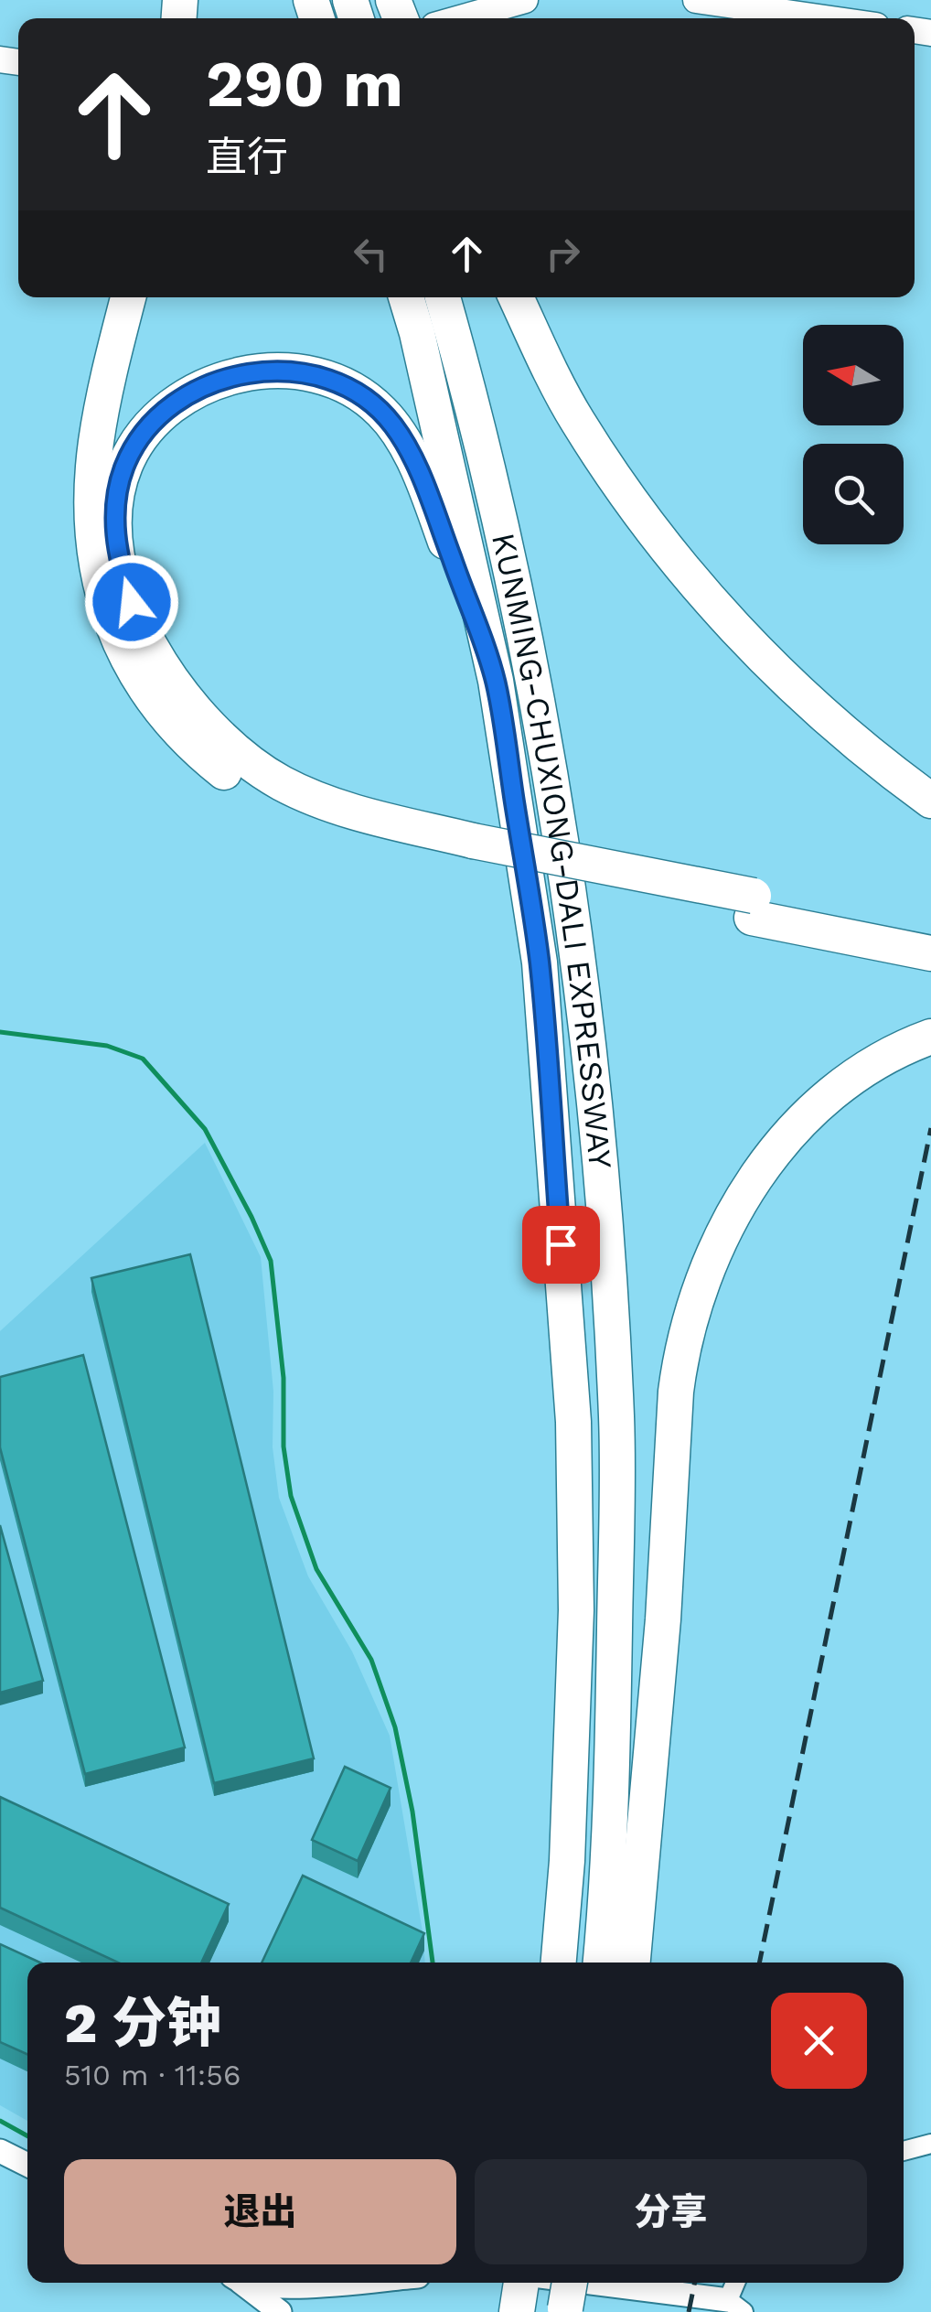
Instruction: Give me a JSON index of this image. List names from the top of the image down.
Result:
{
  "streets": {
    "highway": ["KUNMING-CHUXIONG-DALI EXPRESSWAY"]
  },
  "north": "left",
  "page": {
    "turn": ["290 m", "直行"],
    "heading": ["2 分钟", "510 m · 11:56"],
    "buttons": ["退出", "分享"]
  }
}
